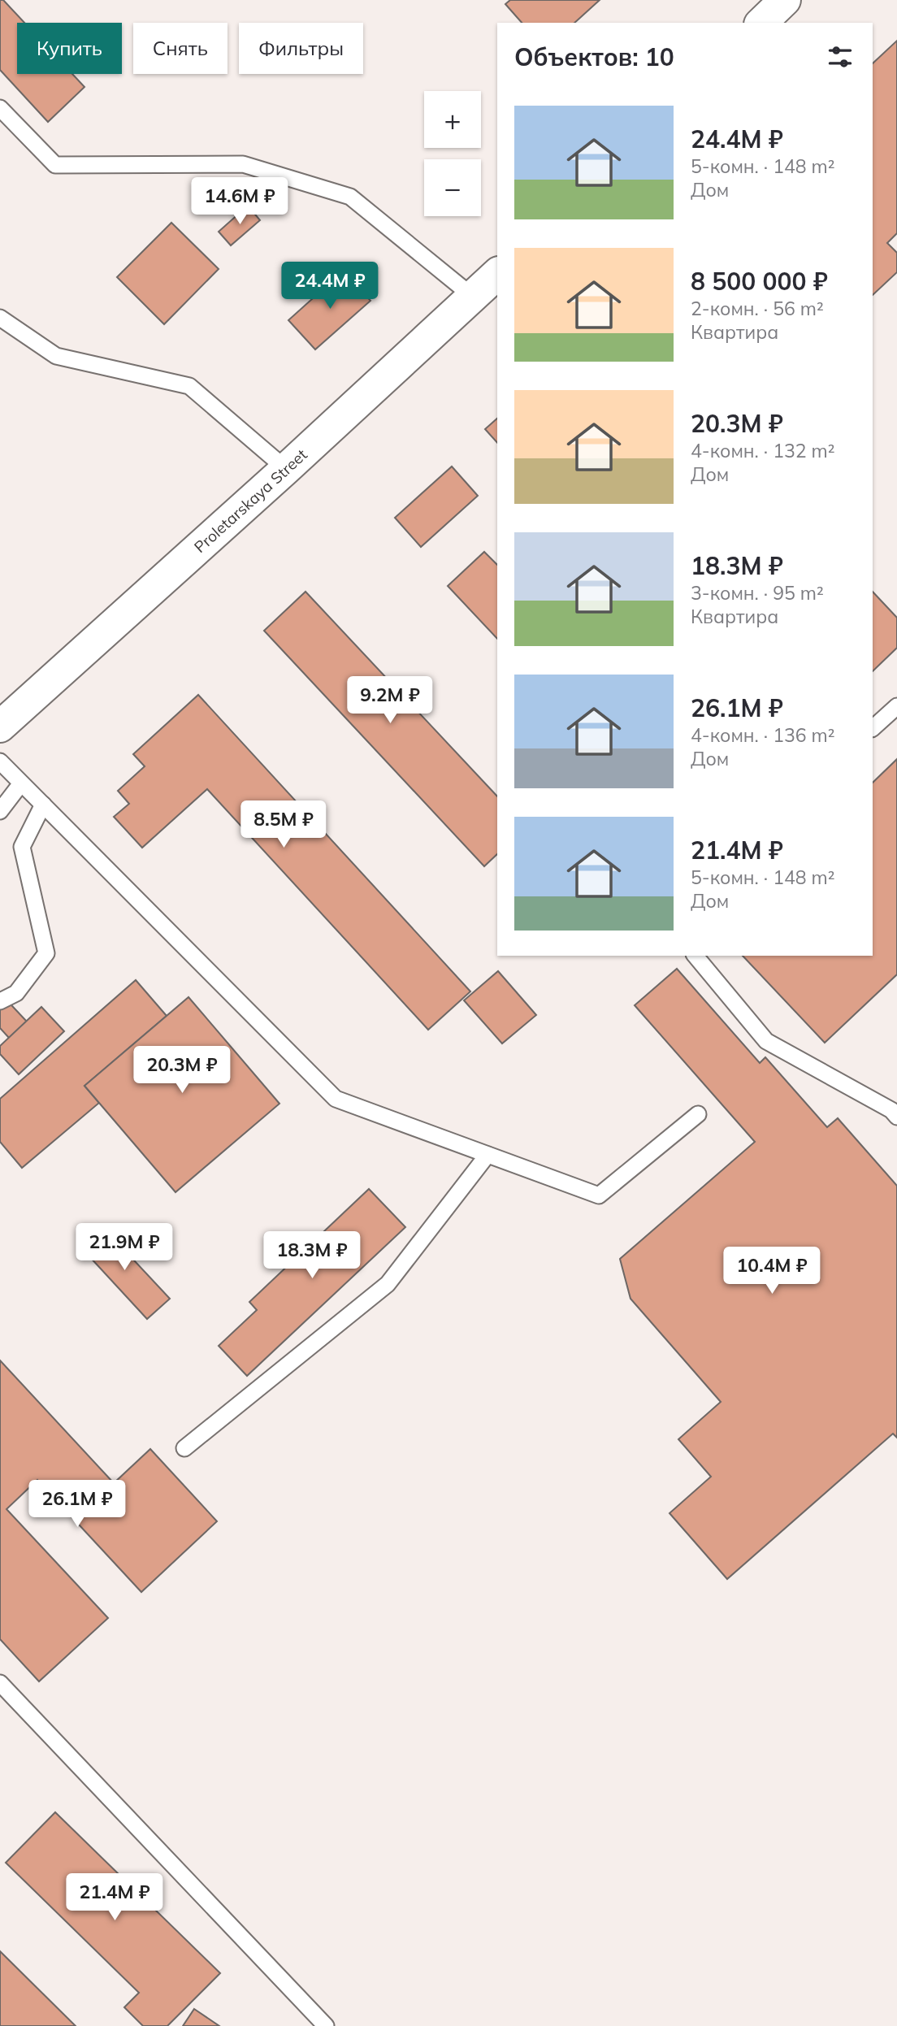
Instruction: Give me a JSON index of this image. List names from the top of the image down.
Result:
{
  "streets": {
    "street": ["Proletarskaya Street"]
  },
  "page": {
    "chip": ["Купить", "Снять", "Фильтры"],
    "heading": "Объектов: 10",
    "map_buttons": ["+", "−"],
    "list": [
      {
        "name": "24.4M ₽",
        "note": "5-комн. · 148 m² · Дом"
      },
      {
        "name": "8 500 000 ₽",
        "note": "2-комн. · 56 m² · Квартира"
      },
      {
        "name": "20.3M ₽",
        "note": "4-комн. · 132 m² · Дом"
      },
      {
        "name": "18.3M ₽",
        "note": "3-комн. · 95 m² · Квартира"
      },
      {
        "name": "26.1M ₽",
        "note": "4-комн. · 136 m² · Дом"
      },
      {
        "name": "21.4M ₽",
        "note": "5-комн. · 148 m² · Дом"
      }
    ],
    "price": [
      "14.6M ₽",
      "24.4M ₽",
      "9.2M ₽",
      "8.5M ₽",
      "20.3M ₽",
      "21.9M ₽",
      "18.3M ₽",
      "10.4M ₽",
      "26.1M ₽",
      "21.4M ₽"
    ]
  }
}
